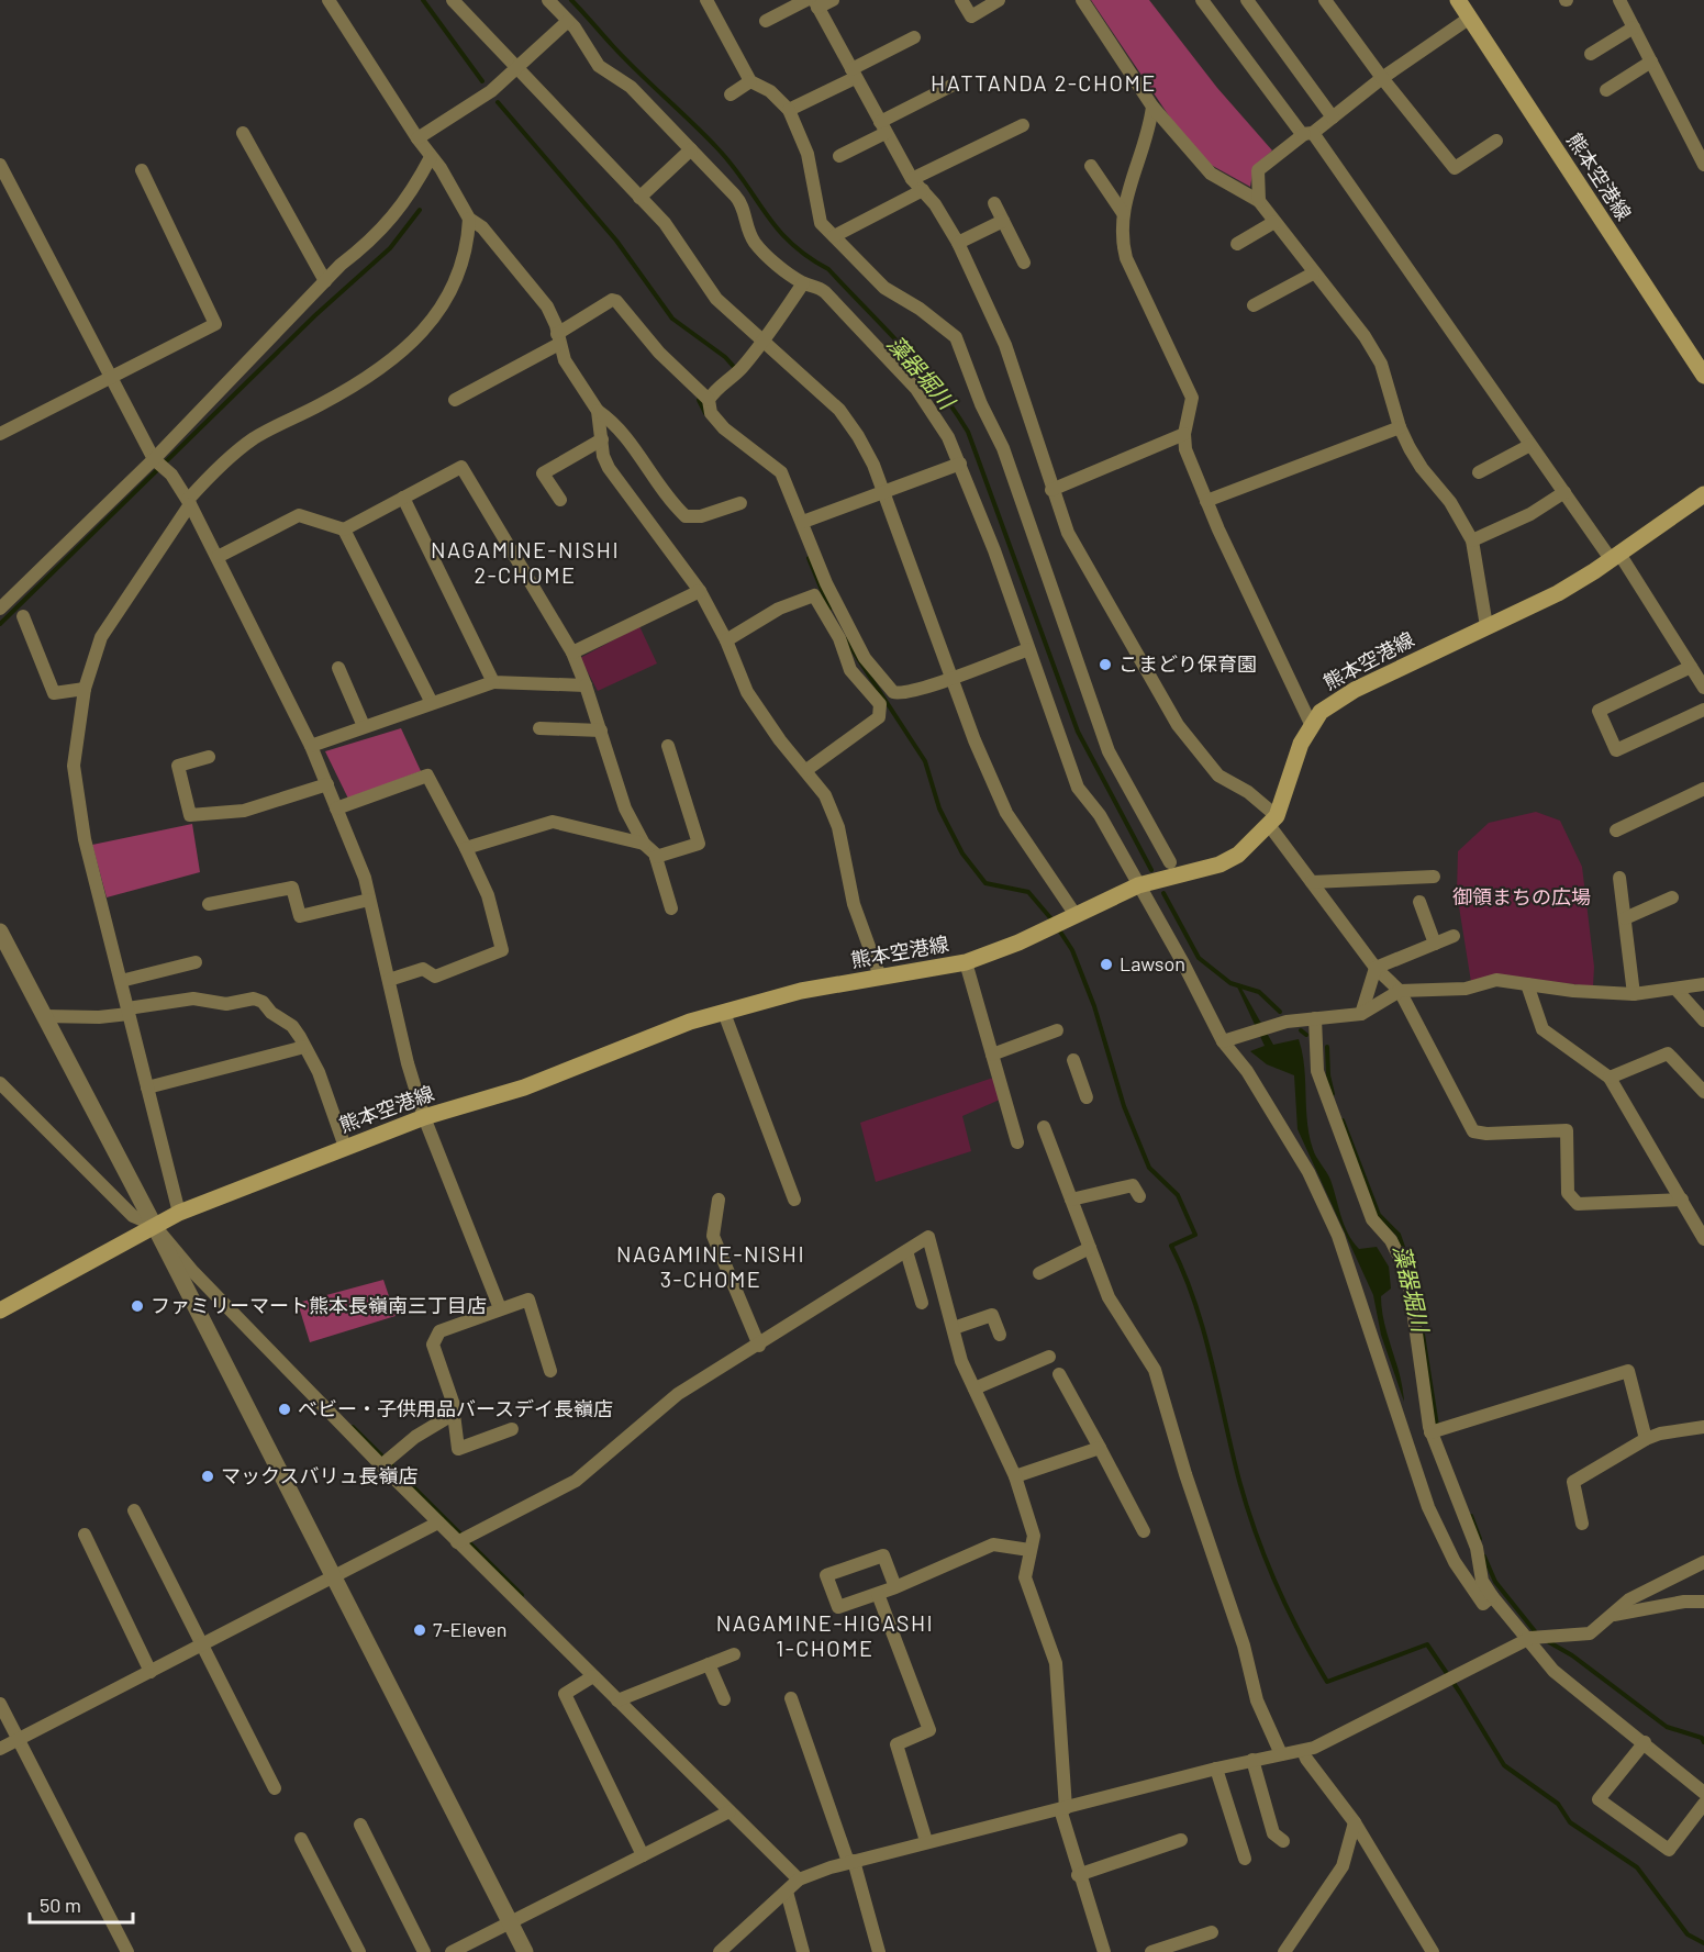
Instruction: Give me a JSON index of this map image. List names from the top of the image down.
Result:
{
  "streets": {
    "main road": ["熊本空港線"]
  },
  "districts": [
    "HATTANDA 2-CHOME",
    "NAGAMINE-NISHI 2-CHOME",
    "NAGAMINE-NISHI 3-CHOME",
    "NAGAMINE-HIGASHI 1-CHOME"
  ],
  "water": ["藻器堀川"],
  "parks": ["御領まちの広場"],
  "places": [
    "こまどり保育園",
    "Lawson",
    "ファミリーマート熊本長嶺南三丁目店",
    "ベビー・子供用品バースデイ長嶺店",
    "マックスバリュ長嶺店",
    "7-Eleven"
  ],
  "scale_bar": "50 m"
}
